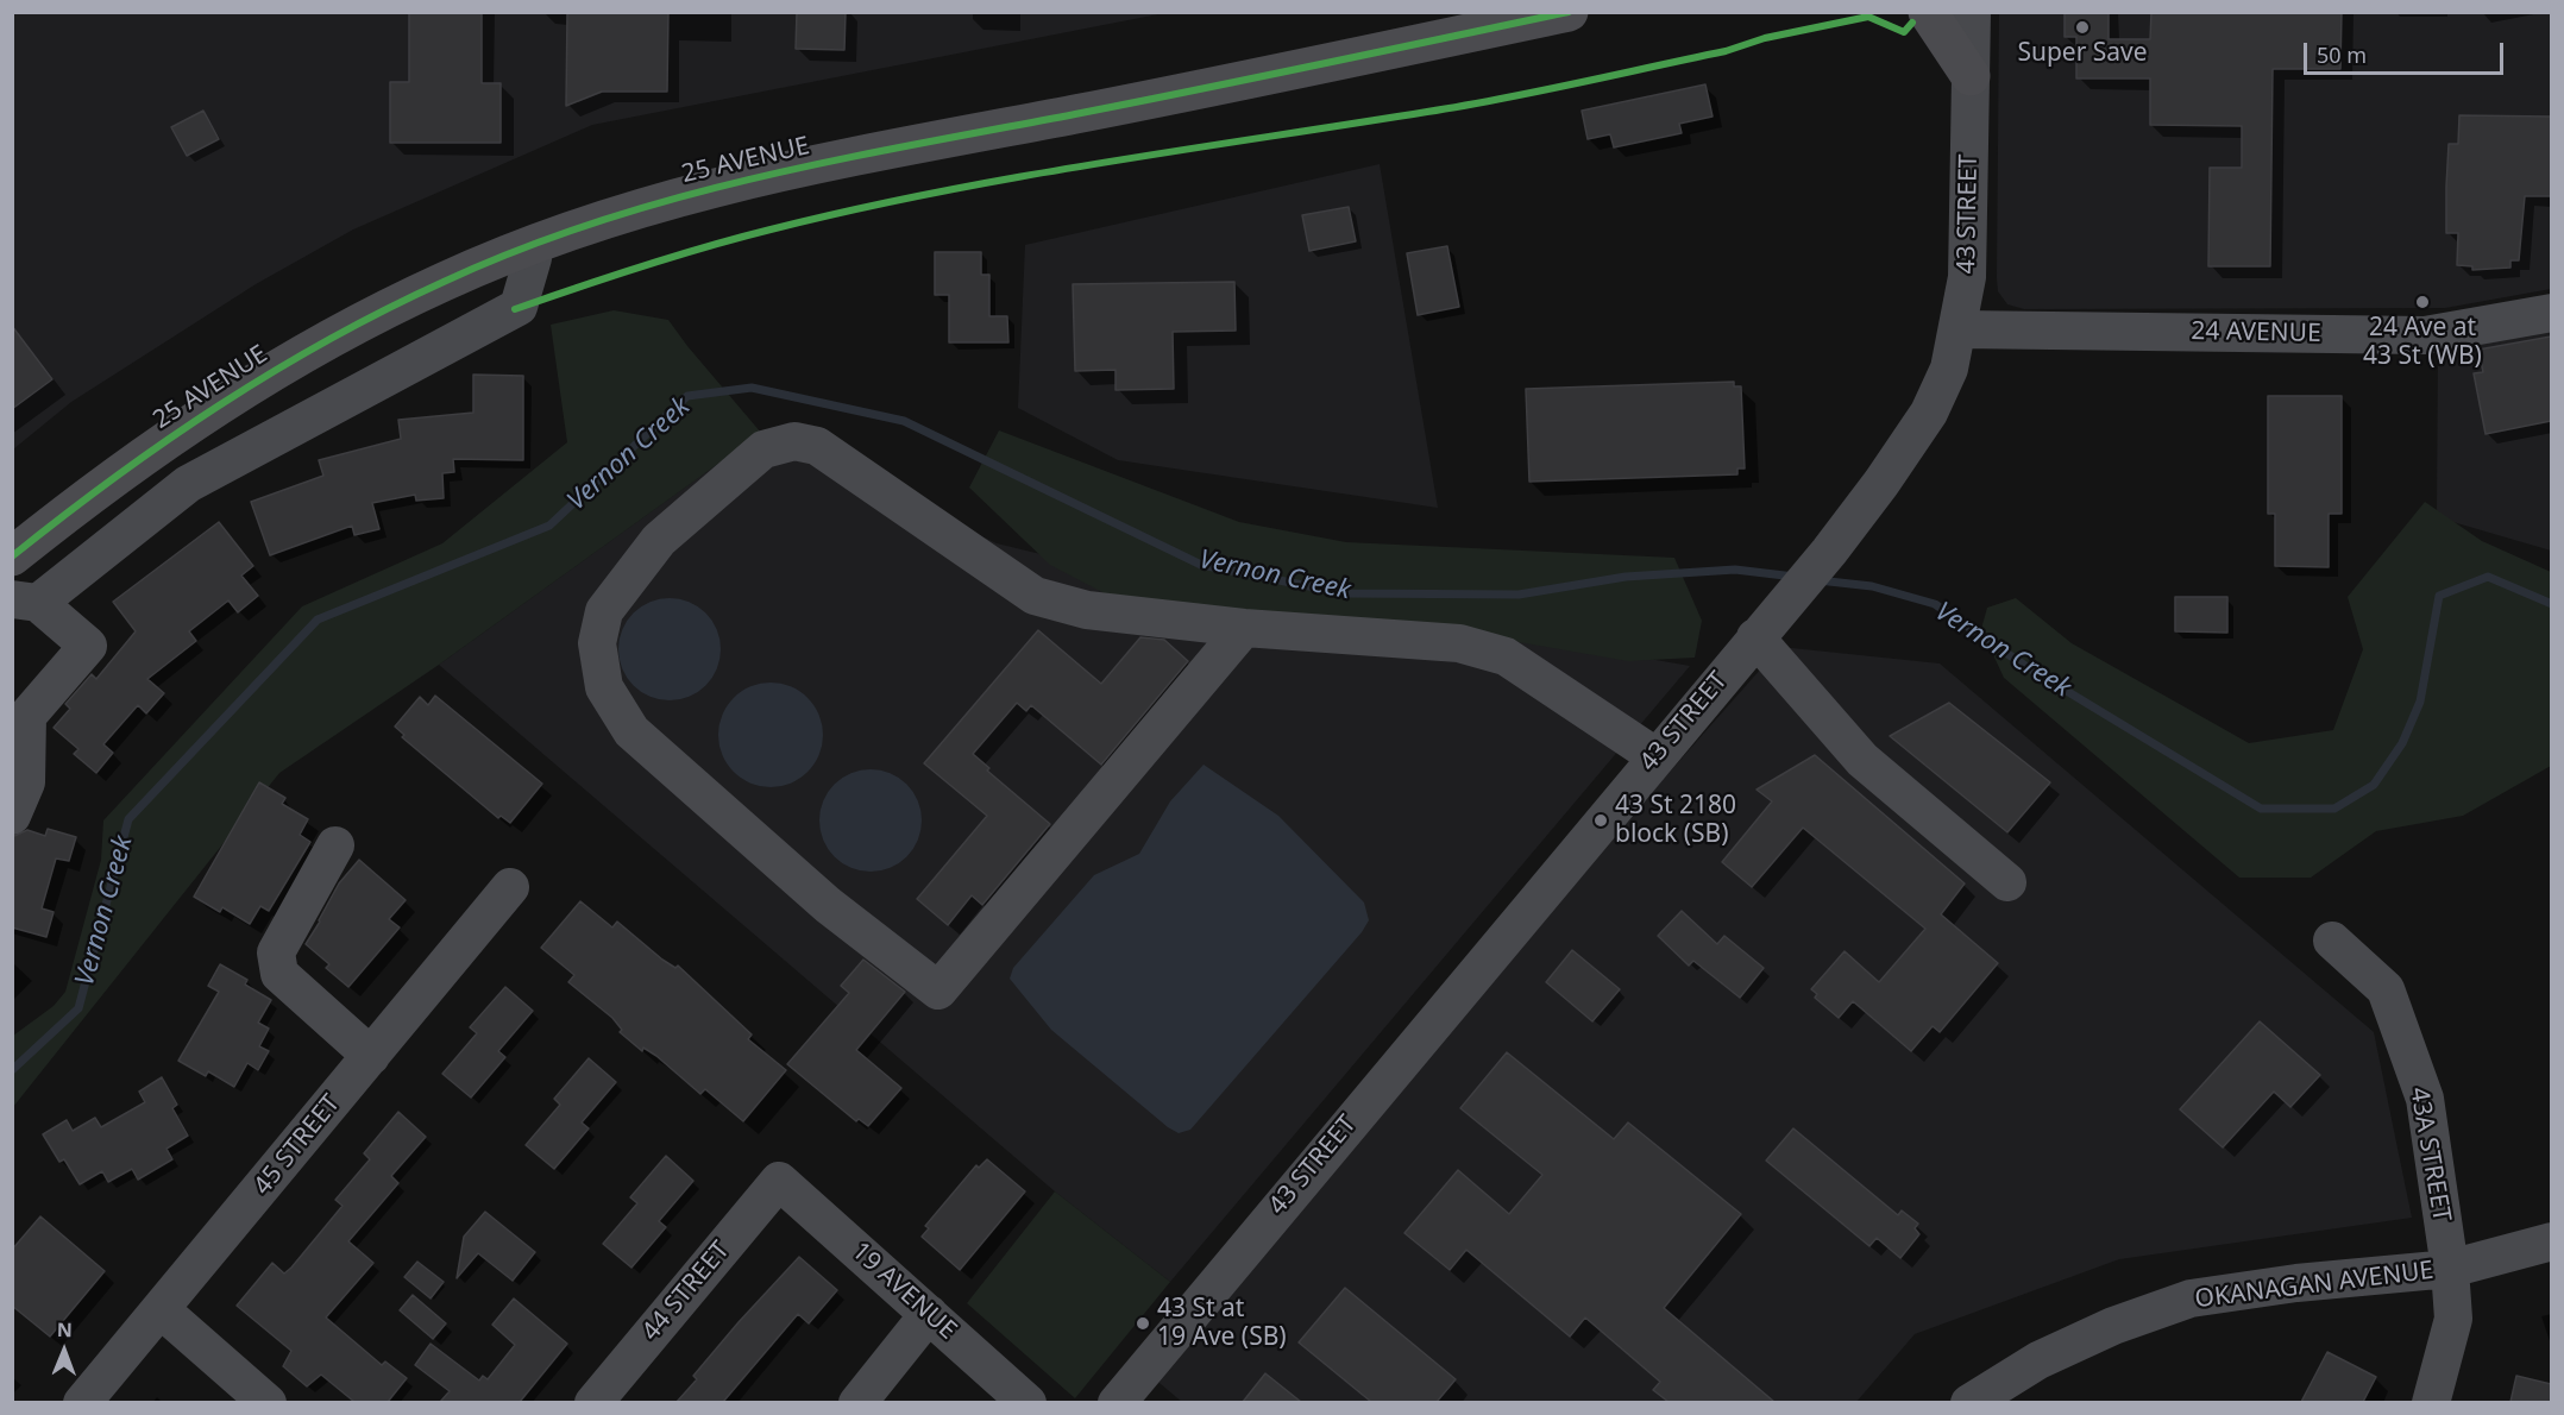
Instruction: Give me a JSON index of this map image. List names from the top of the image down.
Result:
{
  "streets": {
    "main road": ["25 AVENUE"],
    "street": [
      "43 STREET",
      "24 AVENUE",
      "45 STREET",
      "43A STREET",
      "OKANAGAN AVENUE",
      "44 STREET",
      "19 AVENUE"
    ]
  },
  "crossings": [
    ["43 STREET", "24 AVENUE"],
    ["43A STREET", "OKANAGAN AVENUE"],
    ["44 STREET", "19 AVENUE"]
  ],
  "water": ["Vernon Creek"],
  "places": [
    "Super Save",
    "24 Ave at 43 St (WB)",
    "43 St 2180 block (SB)",
    "43 St at 19 Ave (SB)"
  ],
  "scale_bar": "50 m",
  "north": "top"
}
